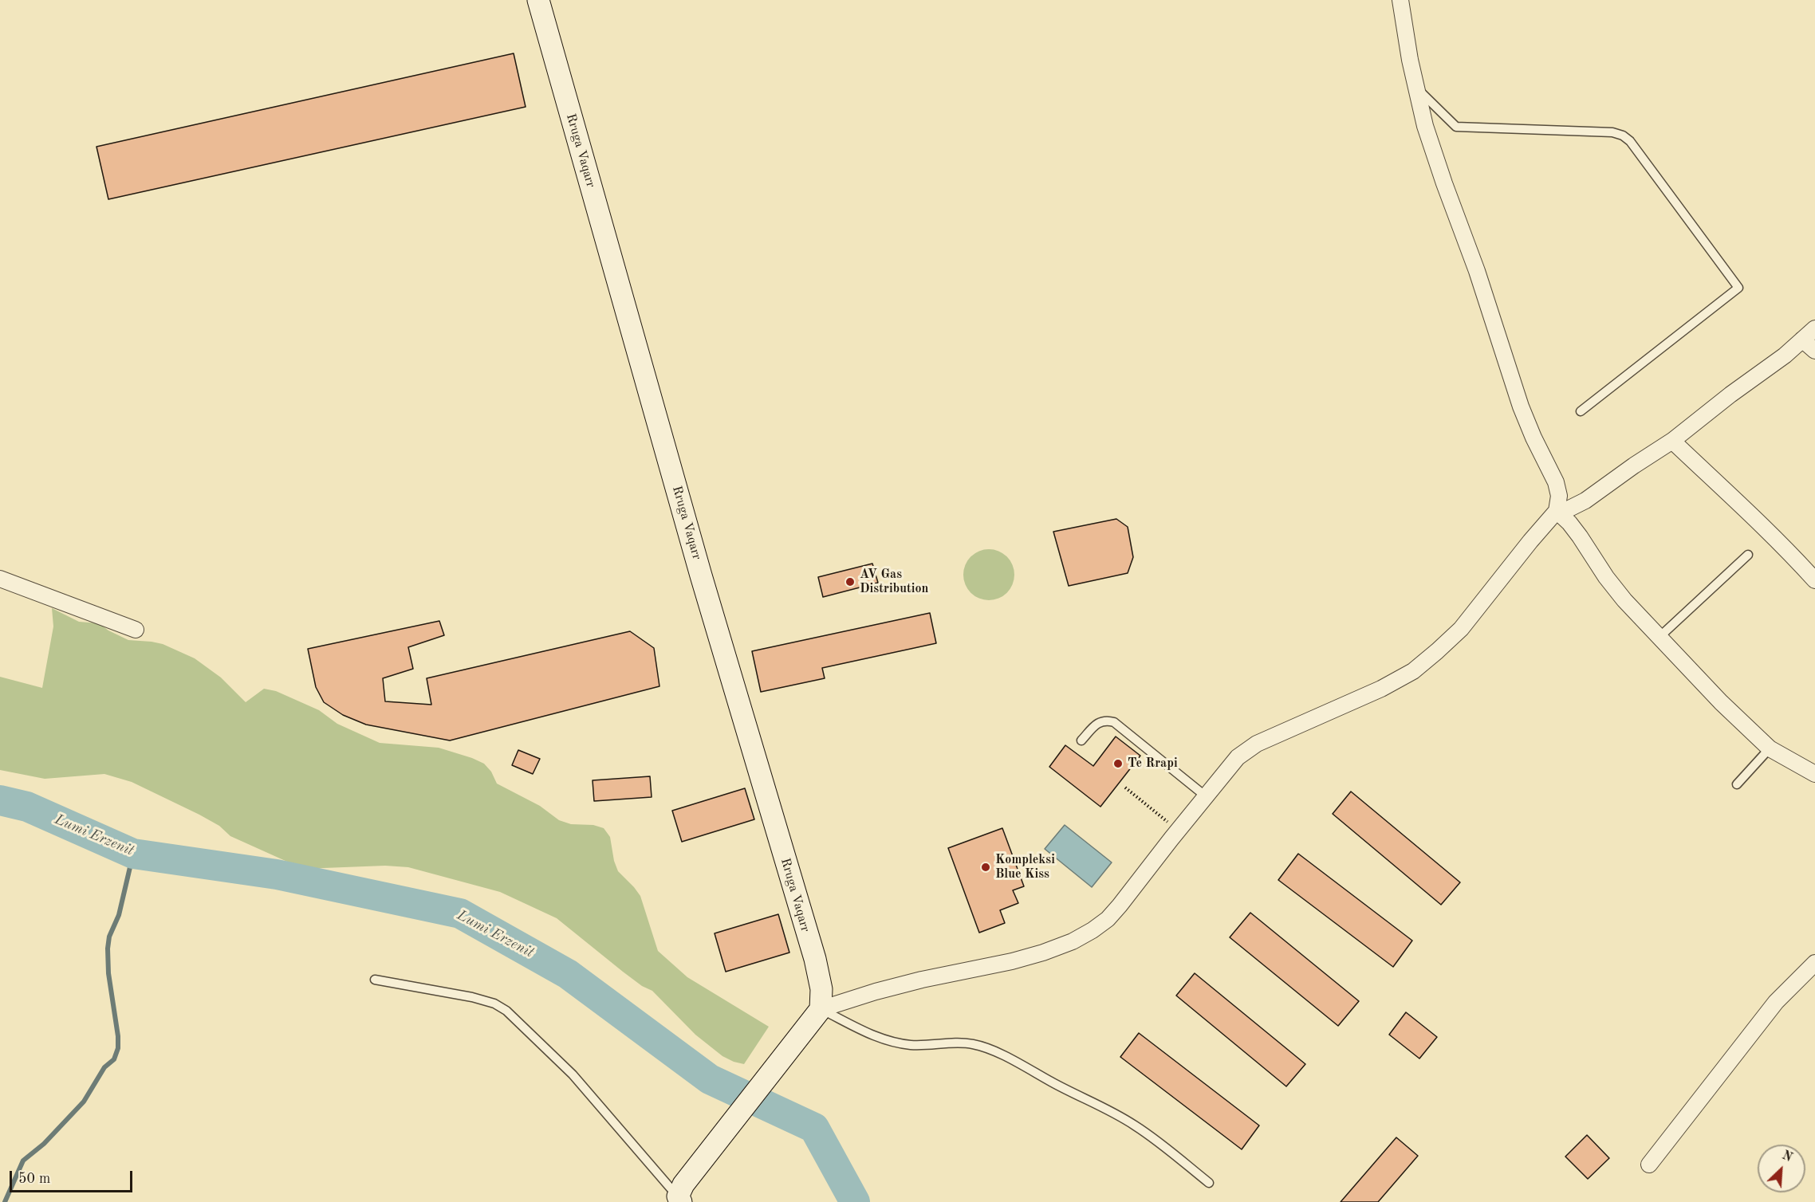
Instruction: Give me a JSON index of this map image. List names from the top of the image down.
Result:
{
  "streets": {
    "main road": ["Rruga Vaqarr"]
  },
  "water": ["Lumi Erzenit"],
  "places": ["AV Gas Distribution", "Te Rrapi", "Kompleksi Blue Kiss"],
  "scale_bar": "50 m",
  "north": "top right"
}
